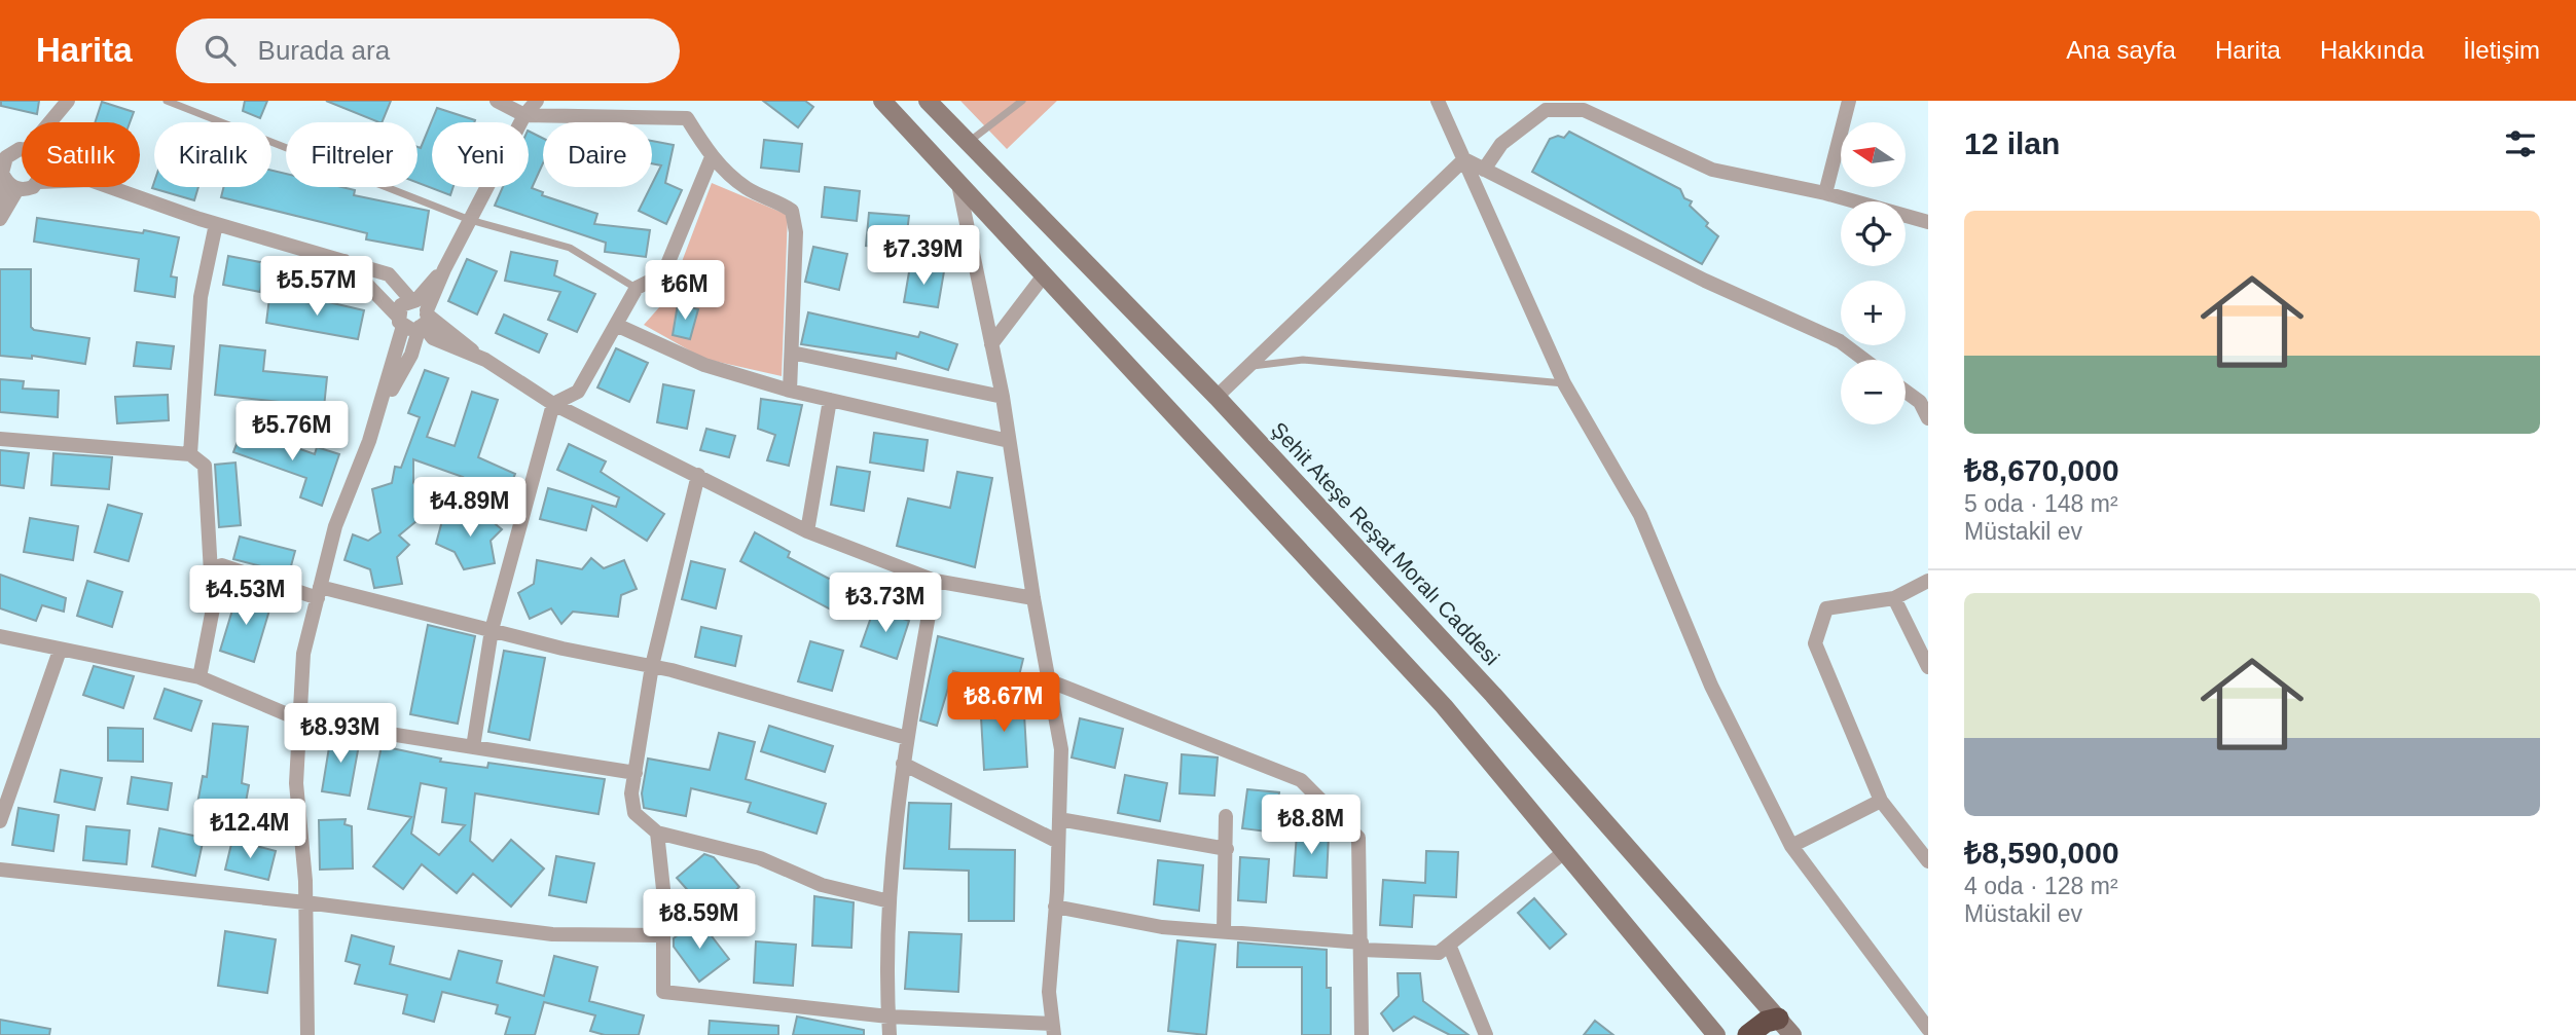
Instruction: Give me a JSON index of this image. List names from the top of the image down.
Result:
{
  "streets": {
    "main road": ["Şehit Ateşe Reşat Moralı Caddesi"]
  },
  "north": "left",
  "page": {
    "header": "Harita",
    "search": "Burada ara",
    "nav": [
      "Ana sayfa",
      "Harita",
      "Hakkında",
      "İletişim"
    ],
    "heading": "12 ilan",
    "map_buttons": ["+", "−"],
    "chip": [
      "Satılık",
      "Kiralık",
      "Filtreler",
      "Yeni",
      "Daire"
    ],
    "list": [
      {
        "name": "₺8,670,000",
        "note": "5 oda · 148 m² · Müstakil ev"
      },
      {
        "name": "₺8,590,000",
        "note": "4 oda · 128 m² · Müstakil ev"
      }
    ],
    "price": [
      "₺7.39M",
      "₺5.57M",
      "₺6M",
      "₺5.76M",
      "₺4.89M",
      "₺4.53M",
      "₺3.73M",
      "₺8.67M",
      "₺8.93M",
      "₺8.8M",
      "₺12.4M",
      "₺8.59M"
    ]
  }
}
